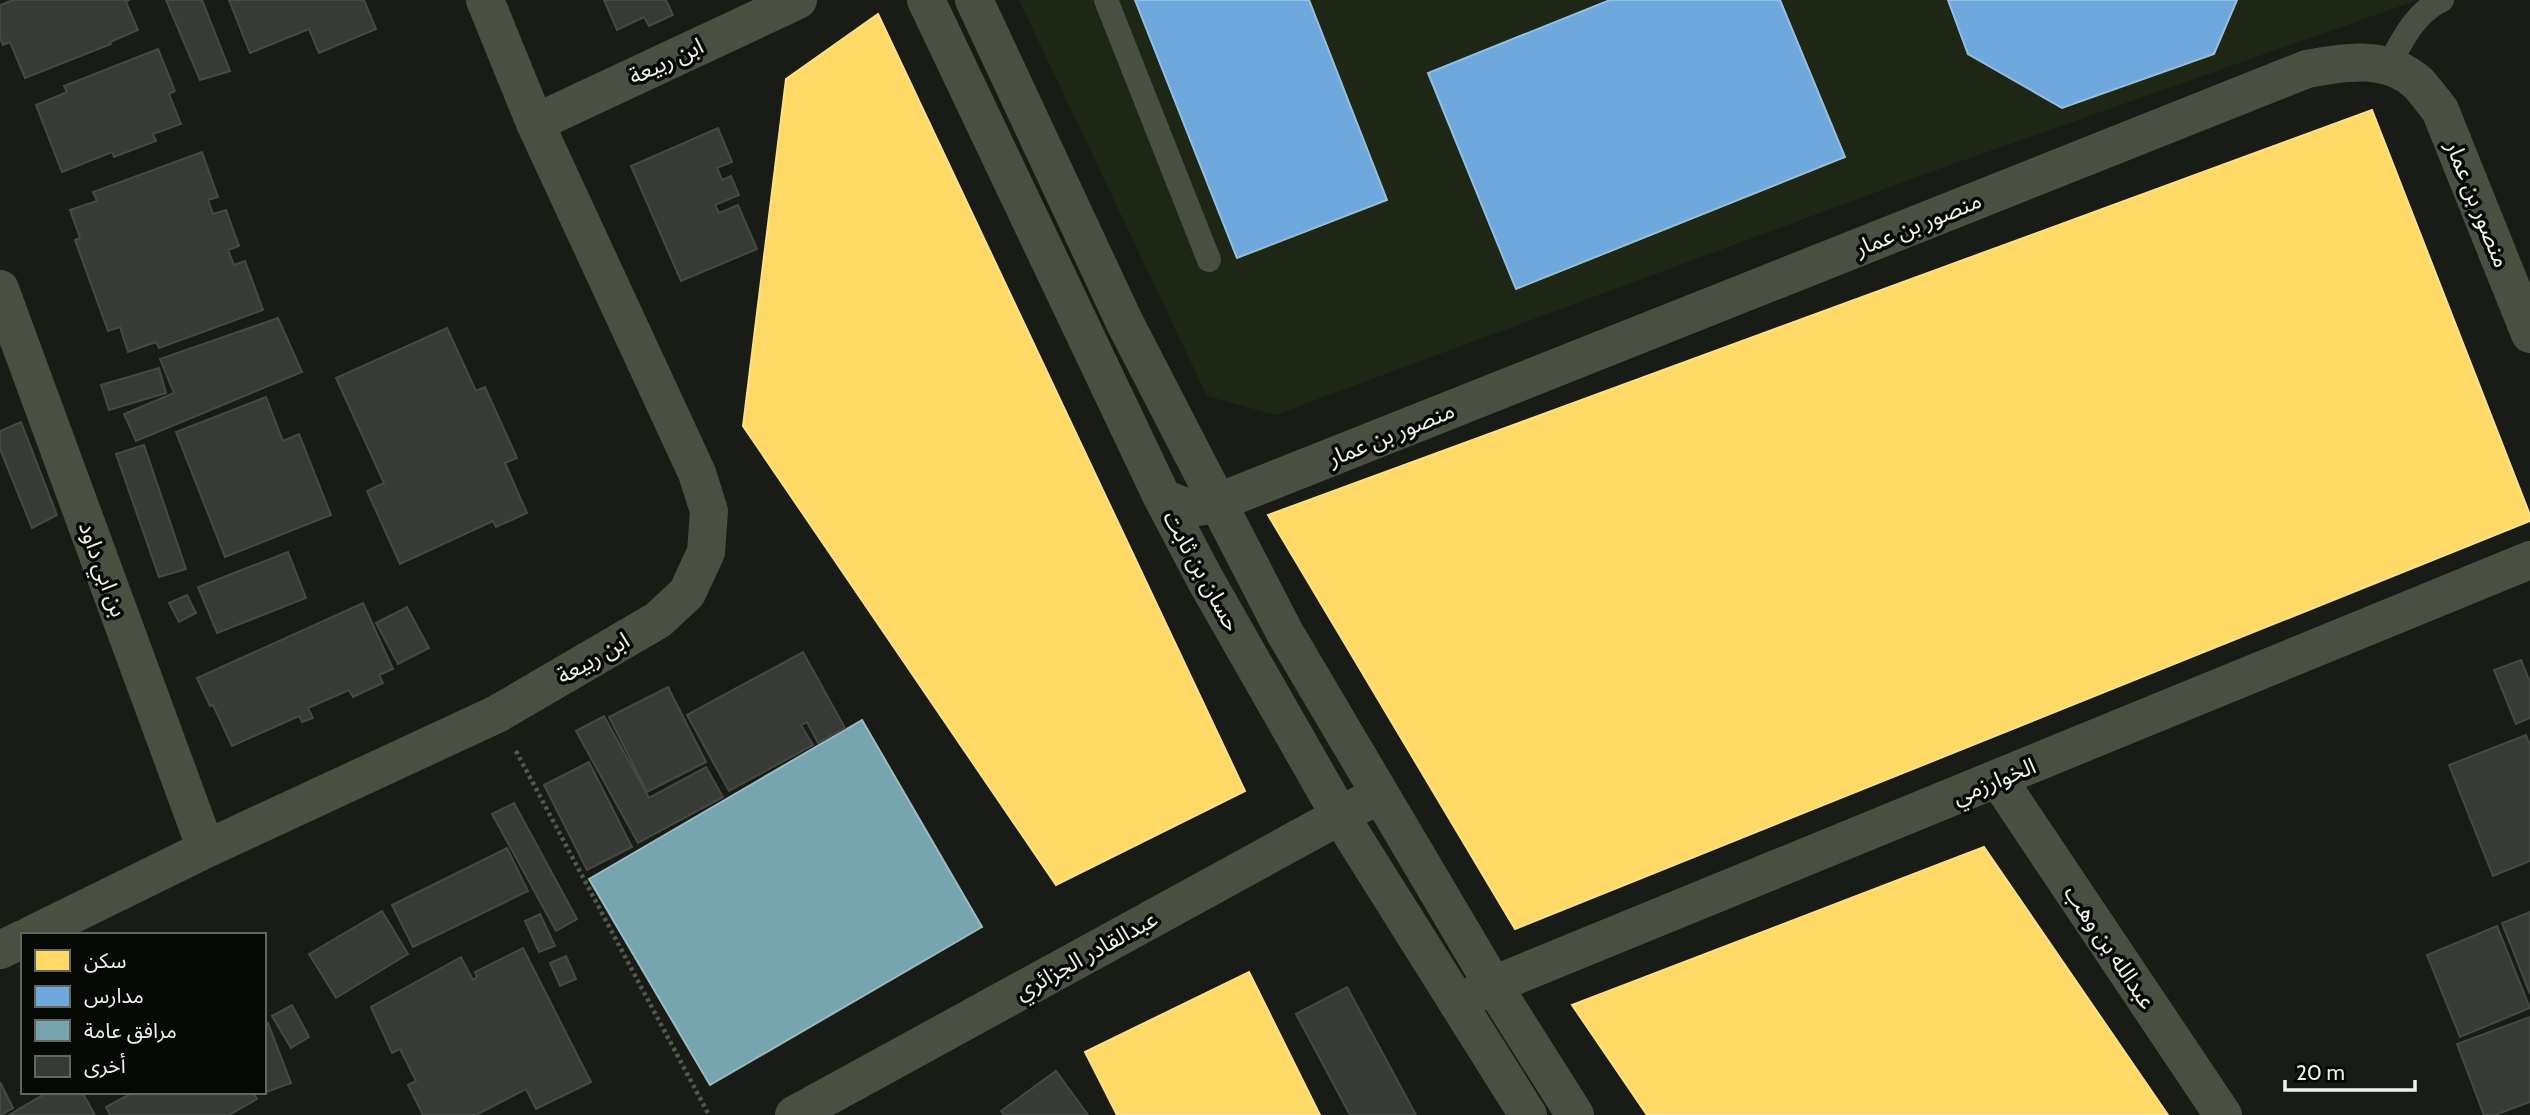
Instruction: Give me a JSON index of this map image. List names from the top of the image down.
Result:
{
  "streets": {
    "street": [
      "ابن ربيعة",
      "منصور بن عمار",
      "بن ابي داود",
      "حسان بن ثابت",
      "الخوارزمي",
      "عبدالله بن وهب",
      "عبدالقادر الجزائري"
    ]
  },
  "crossings": [
    ["ابن ربيعة", "بن ابي داود"],
    ["منصور بن عمار", "حسان بن ثابت"],
    ["حسان بن ثابت", "الخوارزمي"],
    ["حسان بن ثابت", "عبدالقادر الجزائري"],
    ["الخوارزمي", "عبدالله بن وهب"]
  ],
  "legend": [
    "سكن",
    "مدارس",
    "مرافق عامة",
    "أخرى"
  ],
  "scale_bar": "20 m"
}
